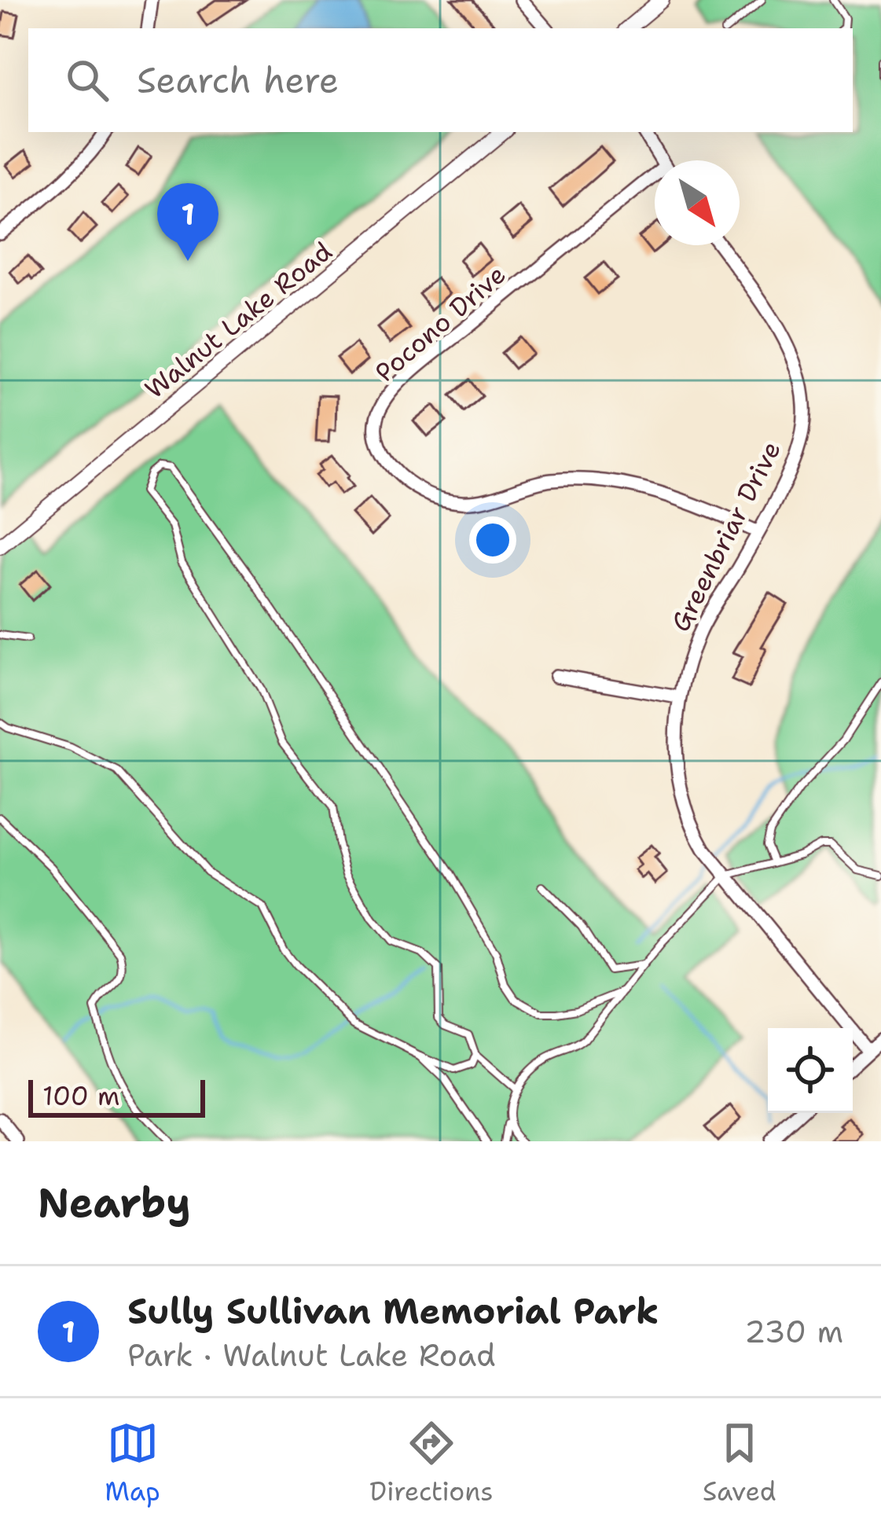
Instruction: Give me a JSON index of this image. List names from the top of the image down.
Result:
{
  "streets": {
    "street": ["Walnut Lake Road", "Pocono Drive", "Greenbriar Drive"]
  },
  "crossings": [
    ["Pocono Drive", "Greenbriar Drive"]
  ],
  "scale_bar": "100 m",
  "north": "bottom right",
  "page": {
    "search": "Search here",
    "pins": "1",
    "scale": "100 m",
    "heading": "Nearby",
    "list": [
      {
        "mark": "1",
        "name": "Sully Sullivan Memorial Park",
        "note": "Park · Walnut Lake Road",
        "value": "230 m"
      }
    ],
    "nav": ["Map", "Directions", "Saved"]
  }
}
